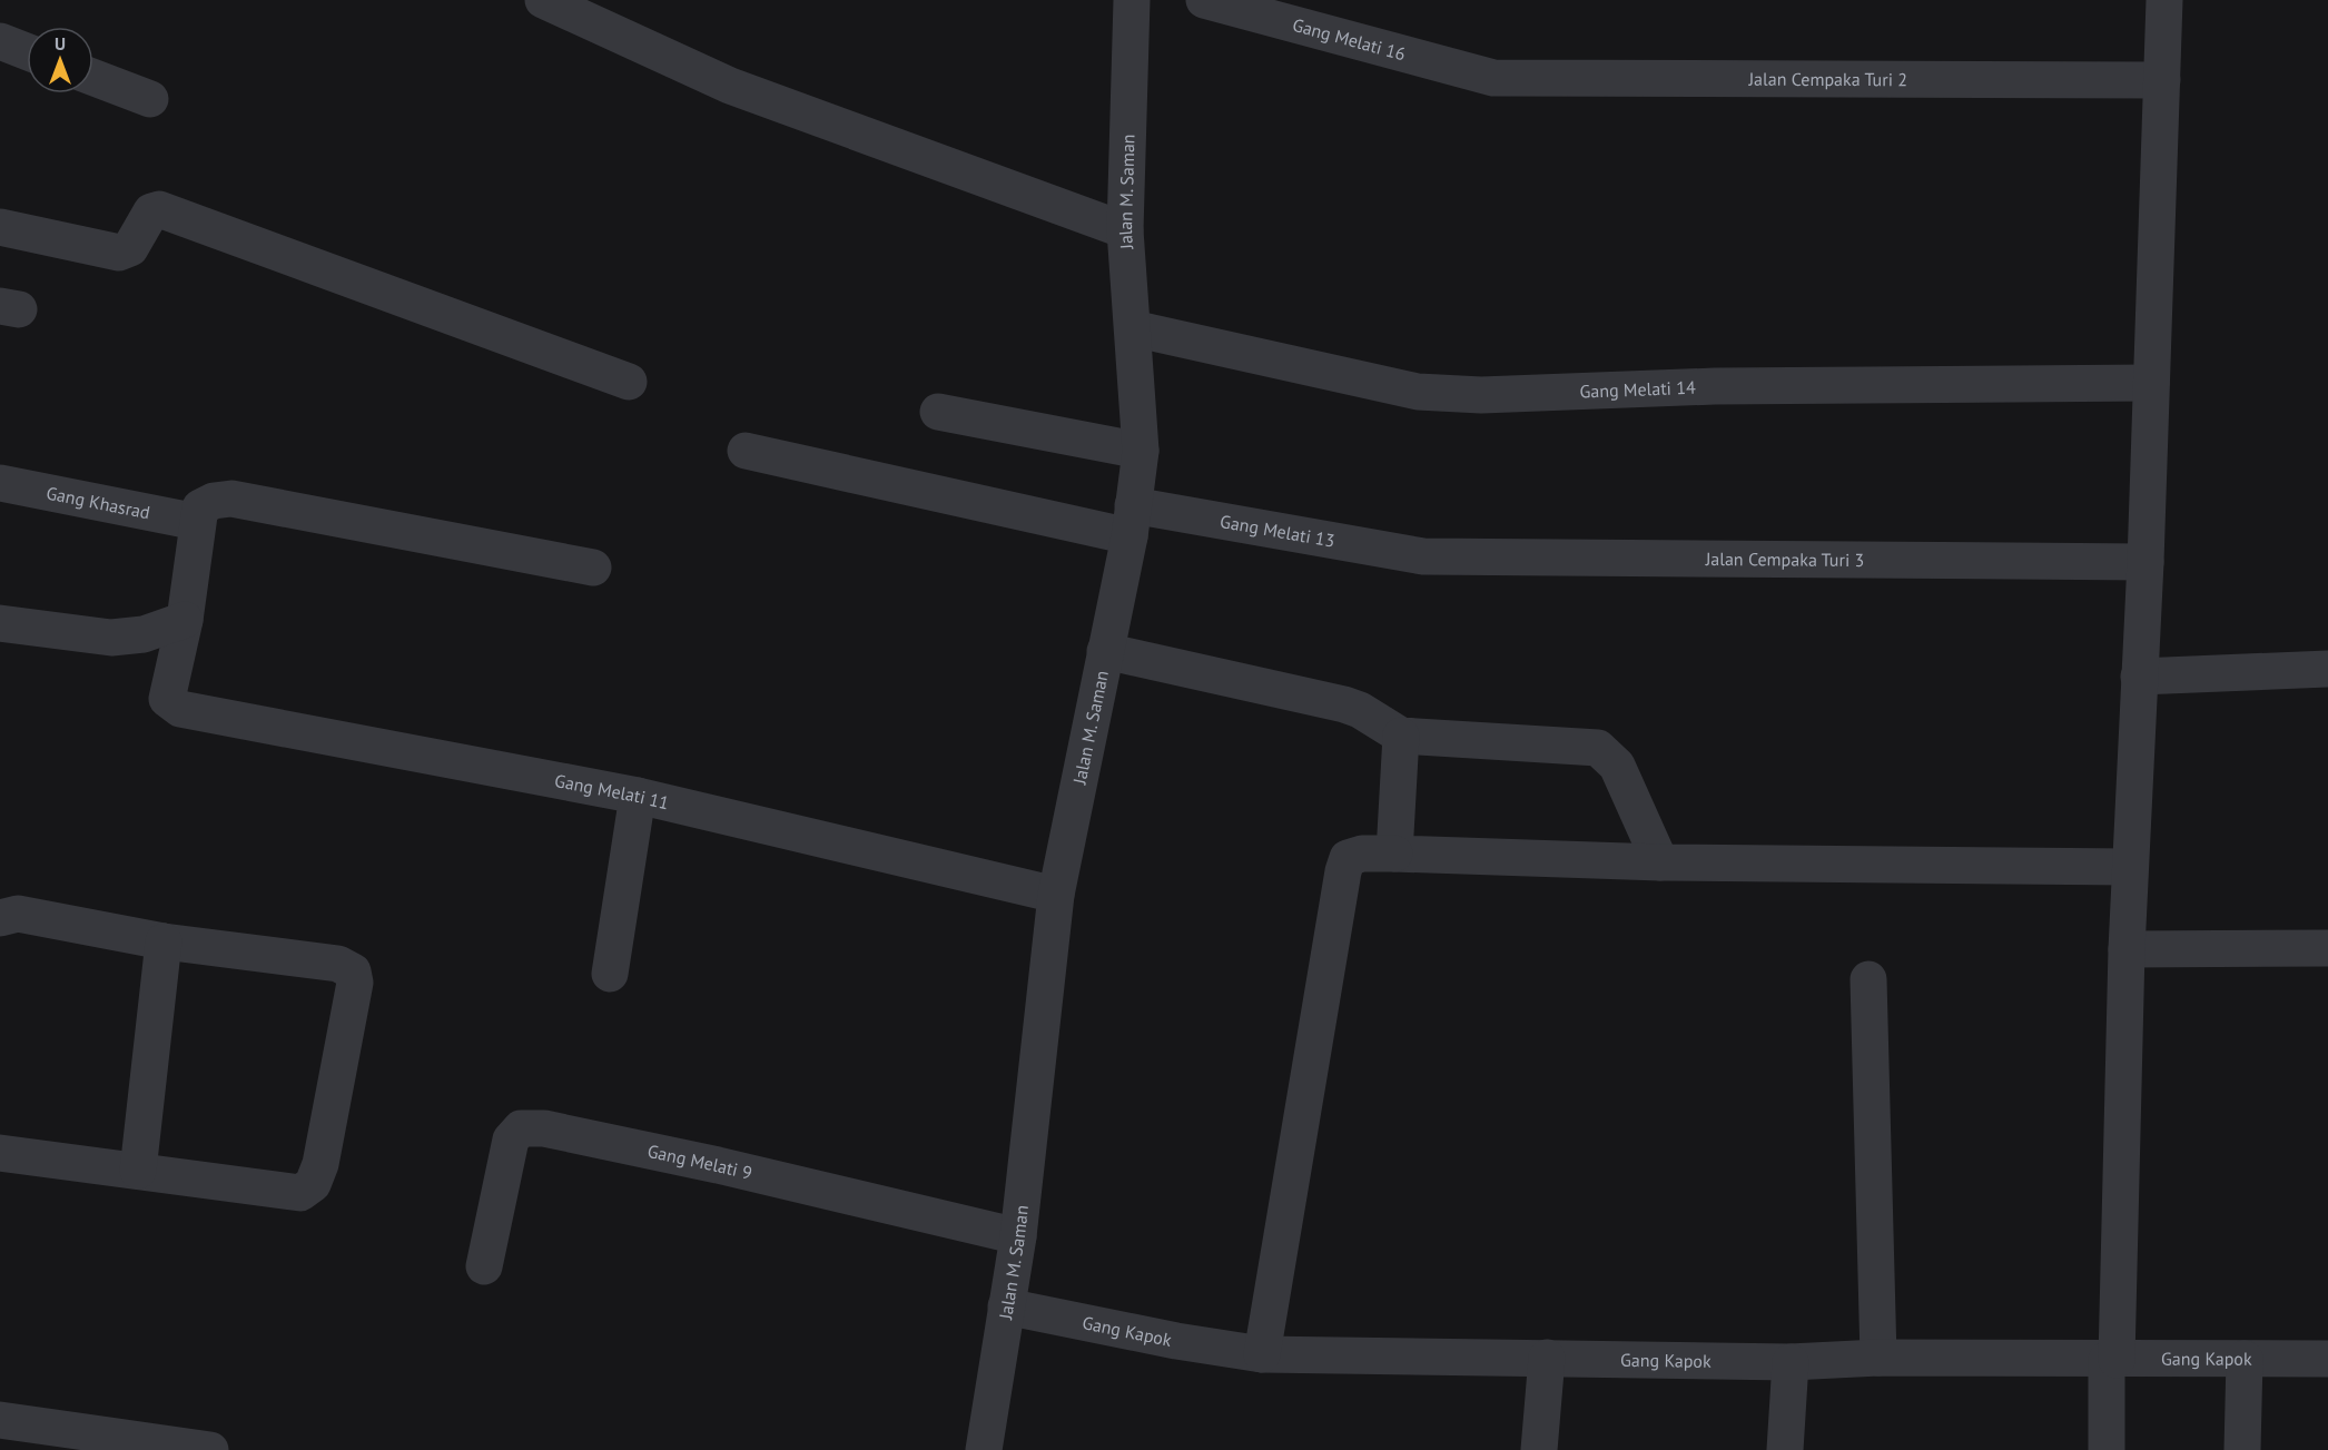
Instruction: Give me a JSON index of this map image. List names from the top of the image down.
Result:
{
  "streets": {
    "street": [
      "Gang Melati 16",
      "Jalan Cempaka Turi 2",
      "Jalan M. Saman",
      "Gang Melati 14",
      "Gang Khasrad",
      "Gang Melati 13",
      "Jalan Cempaka Turi 3",
      "Gang Melati 11",
      "Gang Melati 9",
      "Gang Kapok"
    ]
  },
  "crossings": [
    ["Gang Melati 16", "Jalan Cempaka Turi 2"],
    ["Jalan M. Saman", "Gang Melati 14"],
    ["Jalan M. Saman", "Gang Melati 13"],
    ["Jalan M. Saman", "Gang Melati 11"],
    ["Jalan M. Saman", "Gang Melati 9"],
    ["Jalan M. Saman", "Gang Kapok"],
    ["Gang Melati 13", "Jalan Cempaka Turi 3"]
  ],
  "north": "top"
}
